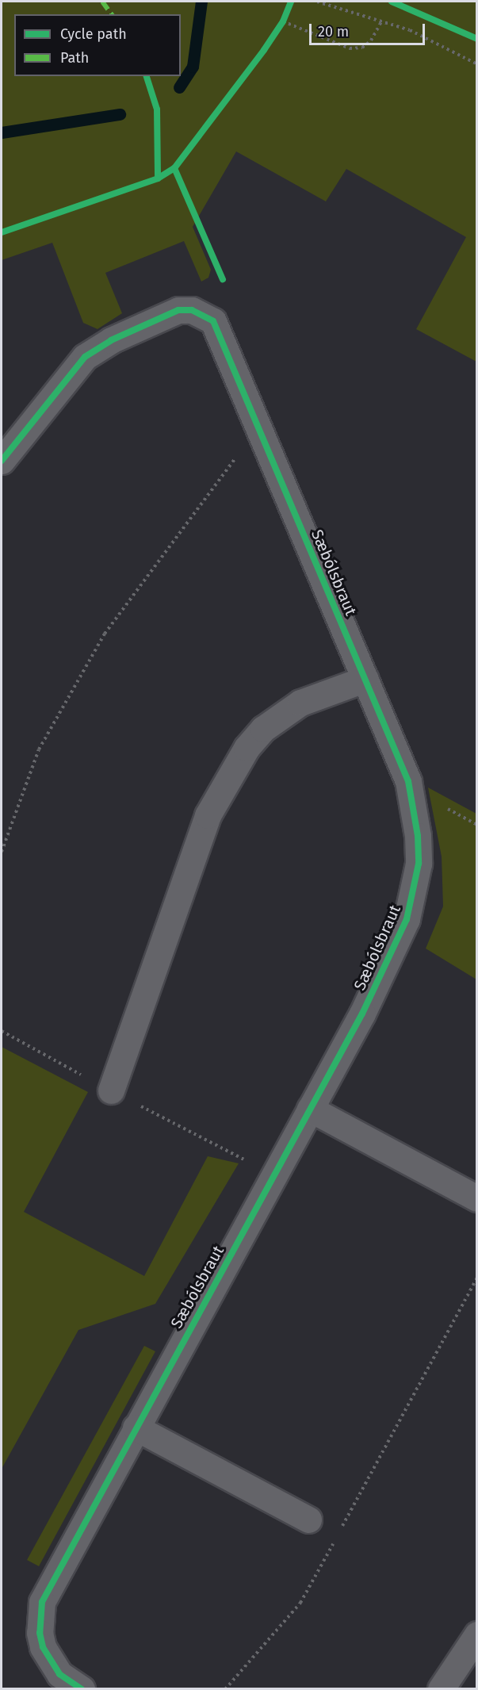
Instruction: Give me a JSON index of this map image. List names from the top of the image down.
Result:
{
  "streets": {
    "street": ["Sæbólsbraut"]
  },
  "legend": ["Cycle path", "Path"],
  "scale_bar": "20 m"
}
